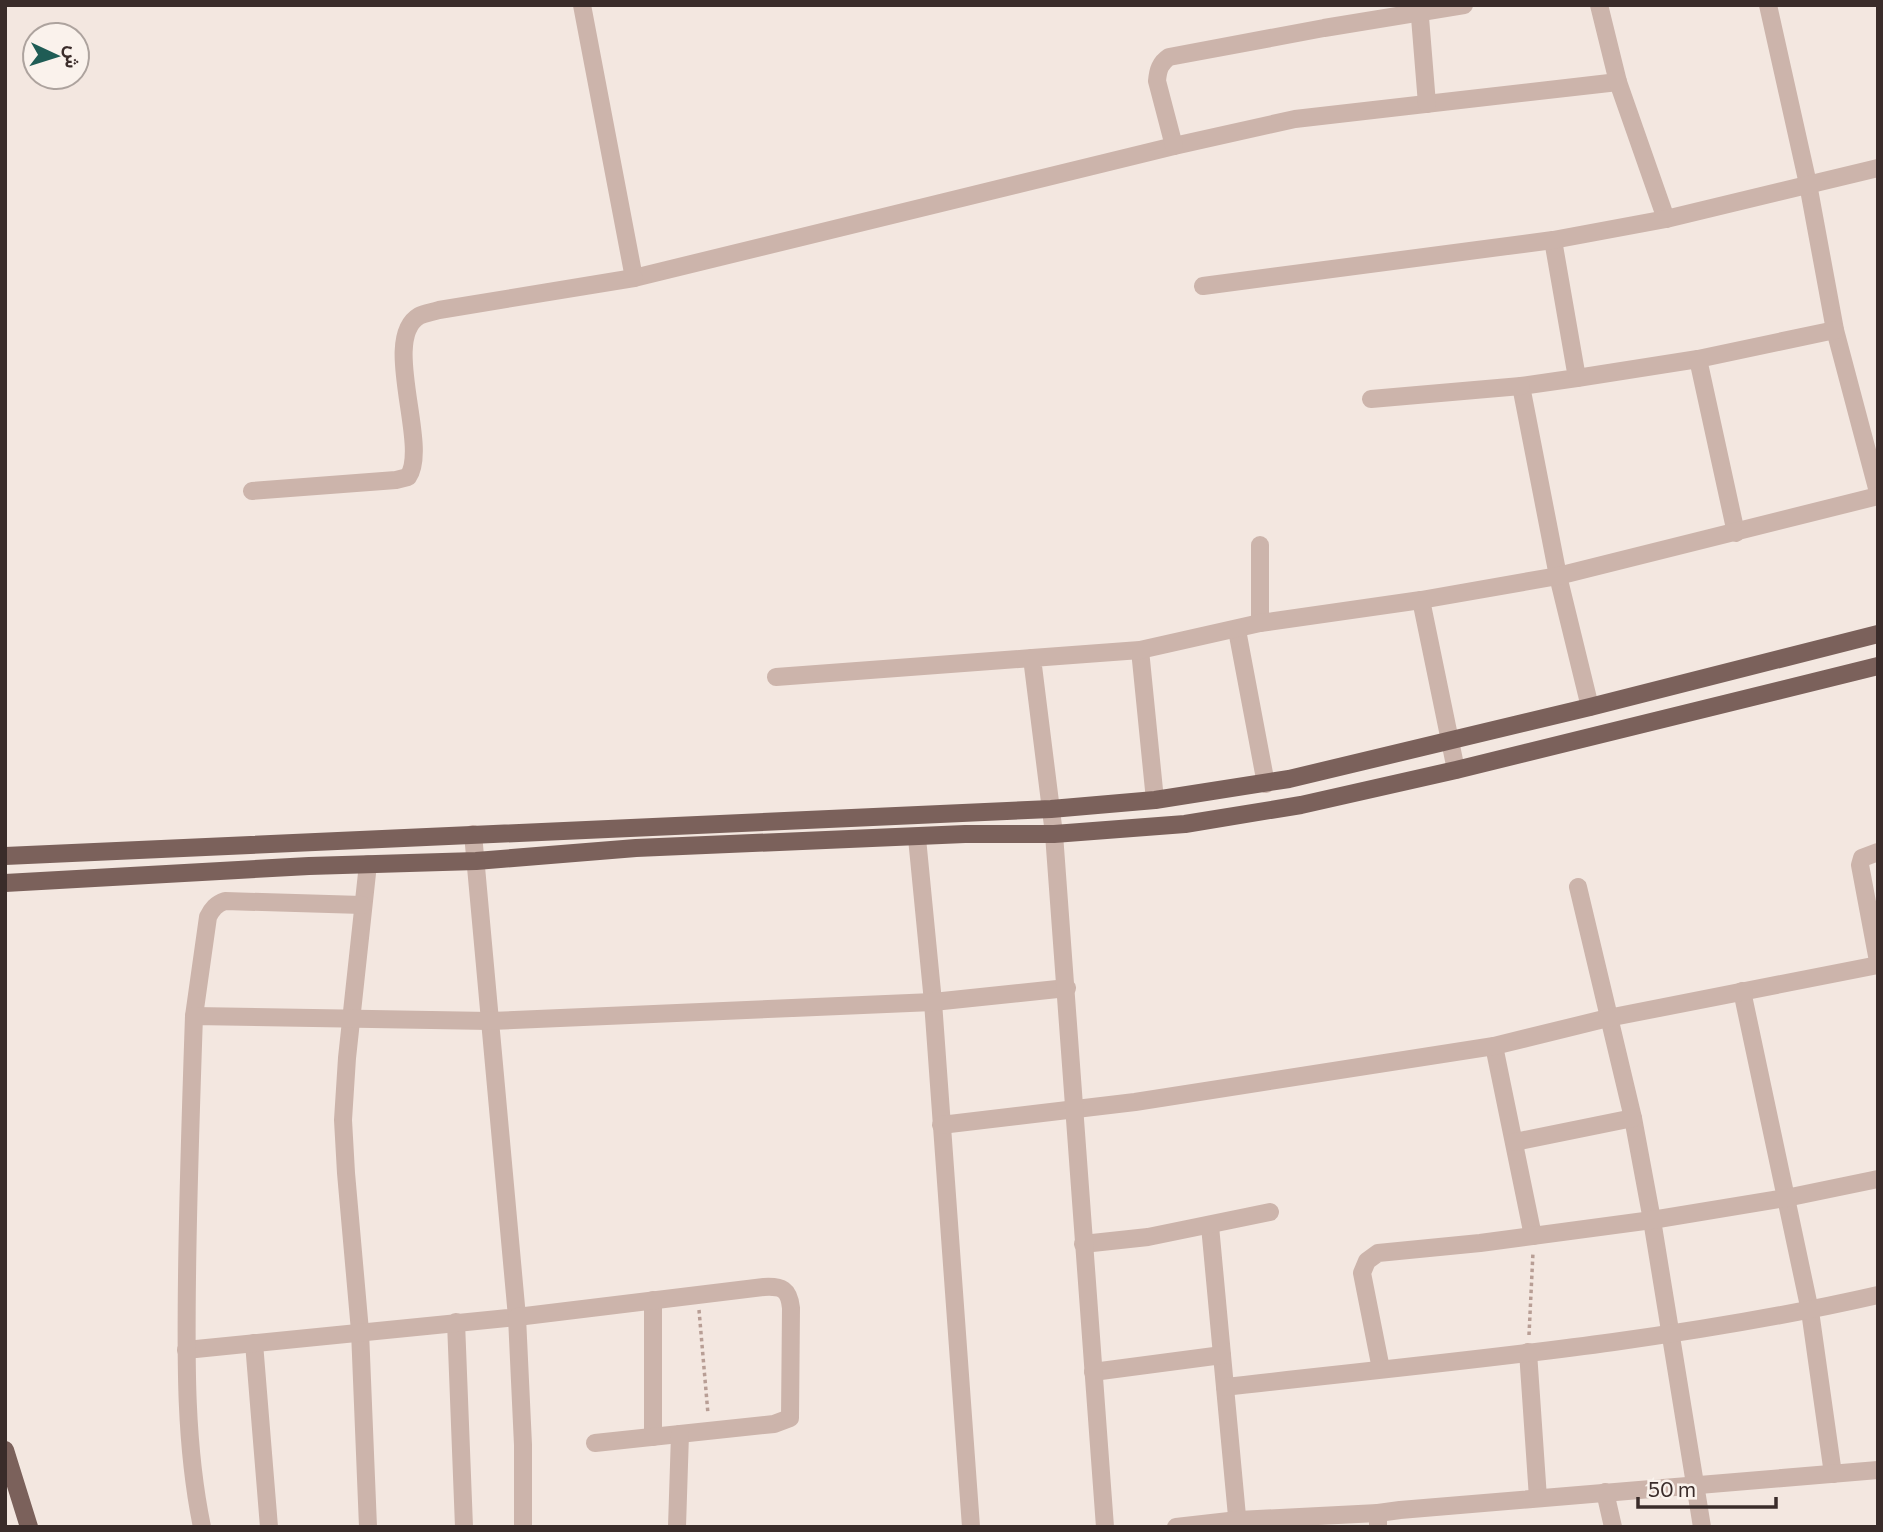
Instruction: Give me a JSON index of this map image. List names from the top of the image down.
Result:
{
  "scale_bar": "50 m",
  "north": "right"
}
